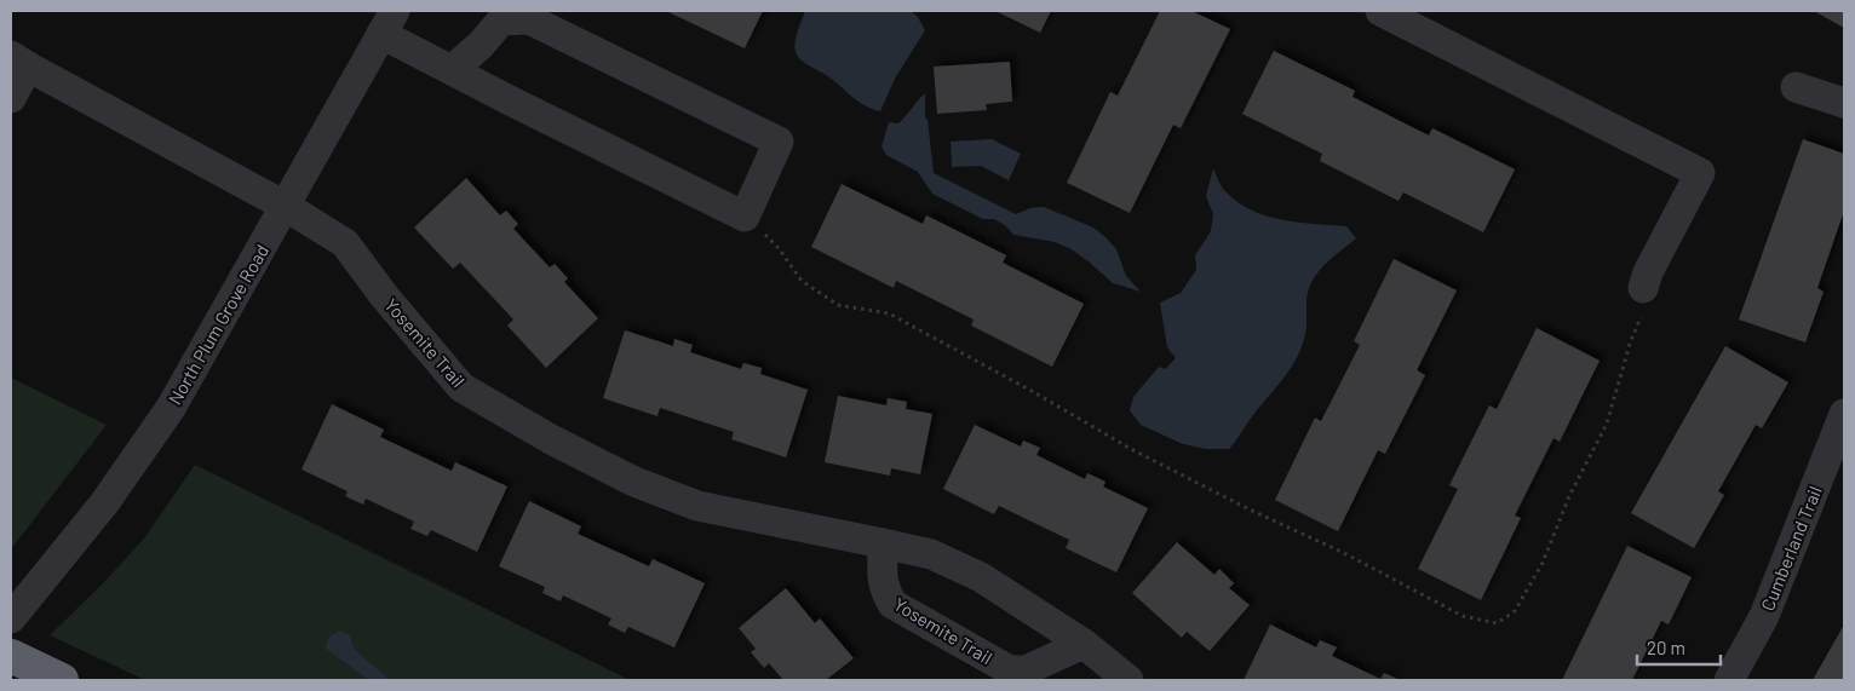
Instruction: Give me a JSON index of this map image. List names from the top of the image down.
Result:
{
  "streets": {
    "street": ["North Plum Grove Road", "Yosemite Trail", "Cumberland Trail"]
  },
  "crossings": [
    ["North Plum Grove Road", "Yosemite Trail"]
  ],
  "scale_bar": "20 m"
}
